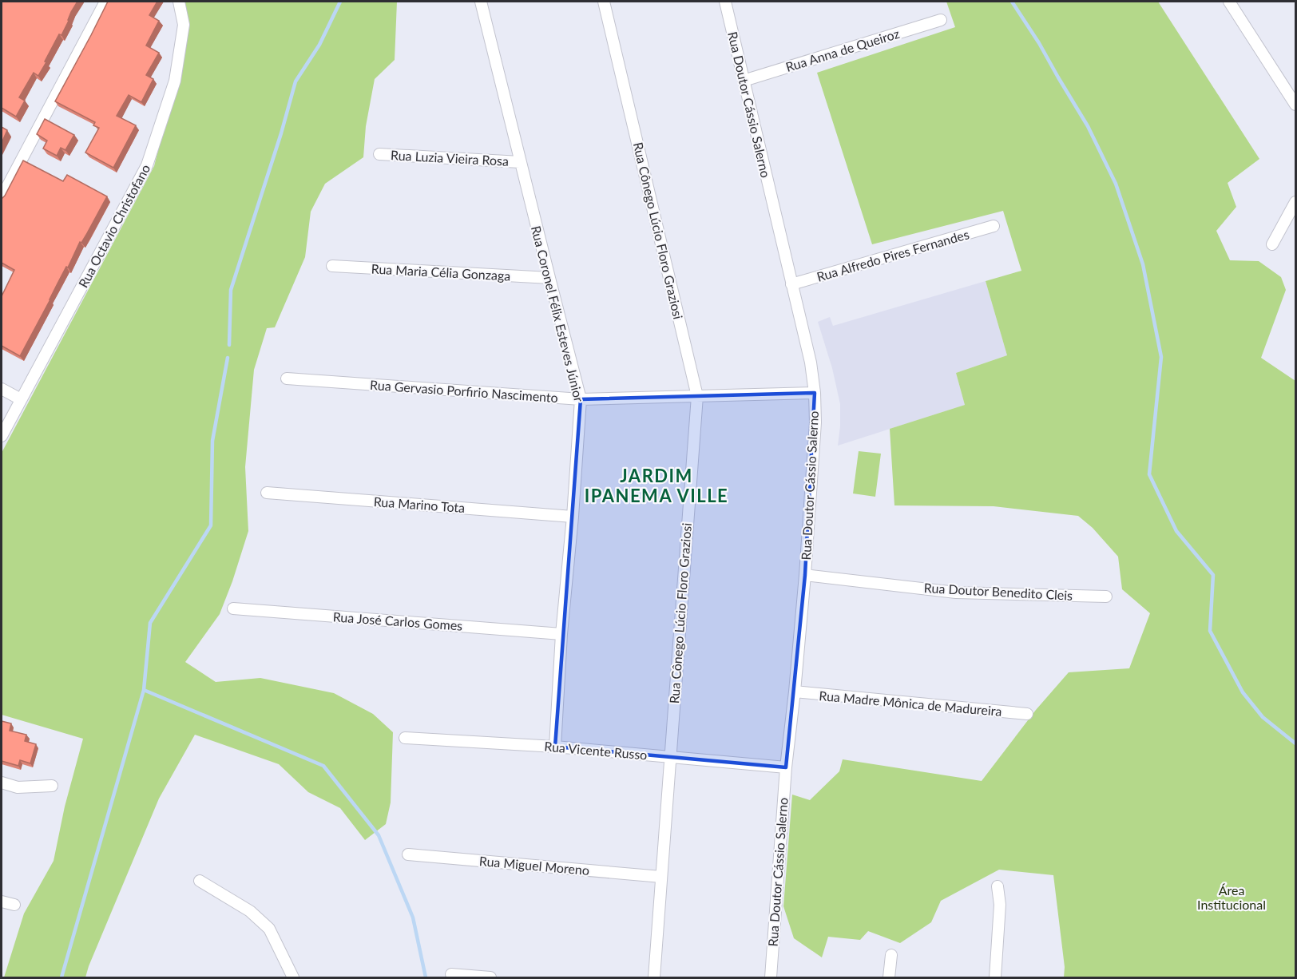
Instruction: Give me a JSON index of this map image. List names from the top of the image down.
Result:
{
  "streets": {
    "street": [
      "Rua Anna de Queiroz",
      "Rua Doutor Cássio Salerno",
      "Rua Luzia Vieira Rosa",
      "Rua Octavio Christofano",
      "Rua Cônego Lúcio Floro Graziosi",
      "Rua Alfredo Pires Fernandes",
      "Rua Maria Célia Gonzaga",
      "Rua Coronel Félix Esteves Júnior",
      "Rua Gervasio Porfirio Nascimento",
      "Rua Marino Tota",
      "Rua Doutor Benedito Cleis",
      "Rua José Carlos Gomes",
      "Rua Madre Mônica de Madureira",
      "Rua Vicente Russo",
      "Rua Miguel Moreno"
    ]
  },
  "crossings": [
    ["Rua Anna de Queiroz", "Rua Doutor Cássio Salerno"],
    ["Rua Doutor Cássio Salerno", "Rua Alfredo Pires Fernandes"],
    ["Rua Doutor Cássio Salerno", "Rua Gervasio Porfirio Nascimento"],
    ["Rua Doutor Cássio Salerno", "Rua Doutor Benedito Cleis"],
    ["Rua Doutor Cássio Salerno", "Rua Madre Mônica de Madureira"],
    ["Rua Doutor Cássio Salerno", "Rua Vicente Russo"],
    ["Rua Luzia Vieira Rosa", "Rua Coronel Félix Esteves Júnior"],
    ["Rua Cônego Lúcio Floro Graziosi", "Rua Gervasio Porfirio Nascimento"],
    ["Rua Cônego Lúcio Floro Graziosi", "Rua Vicente Russo"],
    ["Rua Cônego Lúcio Floro Graziosi", "Rua Miguel Moreno"],
    ["Rua Maria Célia Gonzaga", "Rua Coronel Félix Esteves Júnior"],
    ["Rua Coronel Félix Esteves Júnior", "Rua Gervasio Porfirio Nascimento"],
    ["Rua Coronel Félix Esteves Júnior", "Rua Marino Tota"],
    ["Rua Coronel Félix Esteves Júnior", "Rua José Carlos Gomes"],
    ["Rua Coronel Félix Esteves Júnior", "Rua Vicente Russo"]
  ],
  "districts": ["JARDIM IPANEMA VILLE"],
  "parks": ["Área Institucional"]
}
